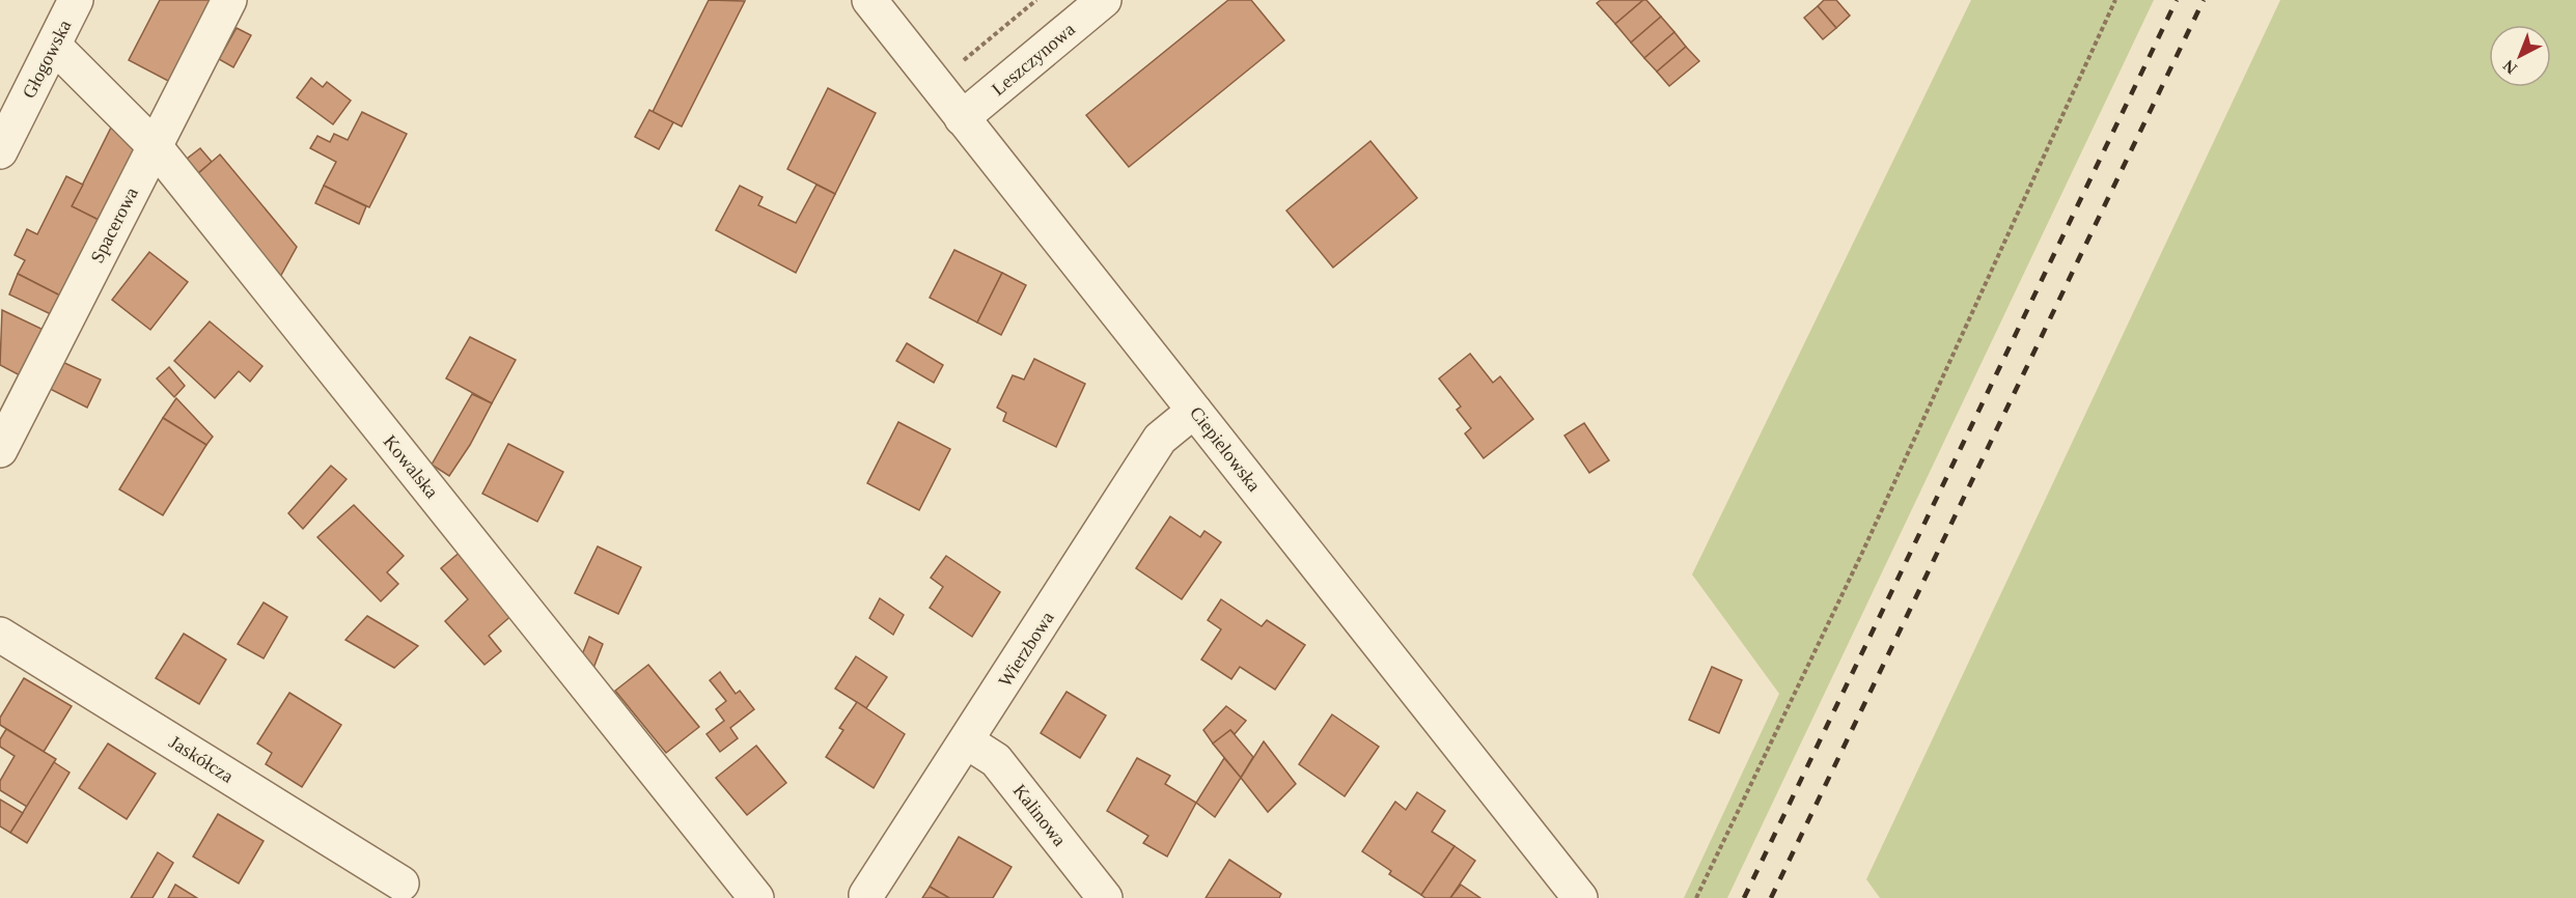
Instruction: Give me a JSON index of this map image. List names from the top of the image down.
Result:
{
  "streets": {
    "street": [
      "Głogowska",
      "Leszczynowa",
      "Spacerowa",
      "Ciepielowska",
      "Kowalska",
      "Wierzbowa",
      "Jaskółcza",
      "Kalinowa"
    ]
  },
  "crossings": [
    ["Głogowska", "Kowalska"],
    ["Leszczynowa", "Ciepielowska"],
    ["Spacerowa", "Kowalska"],
    ["Ciepielowska", "Wierzbowa"],
    ["Wierzbowa", "Kalinowa"]
  ],
  "north": "bottom left"
}
